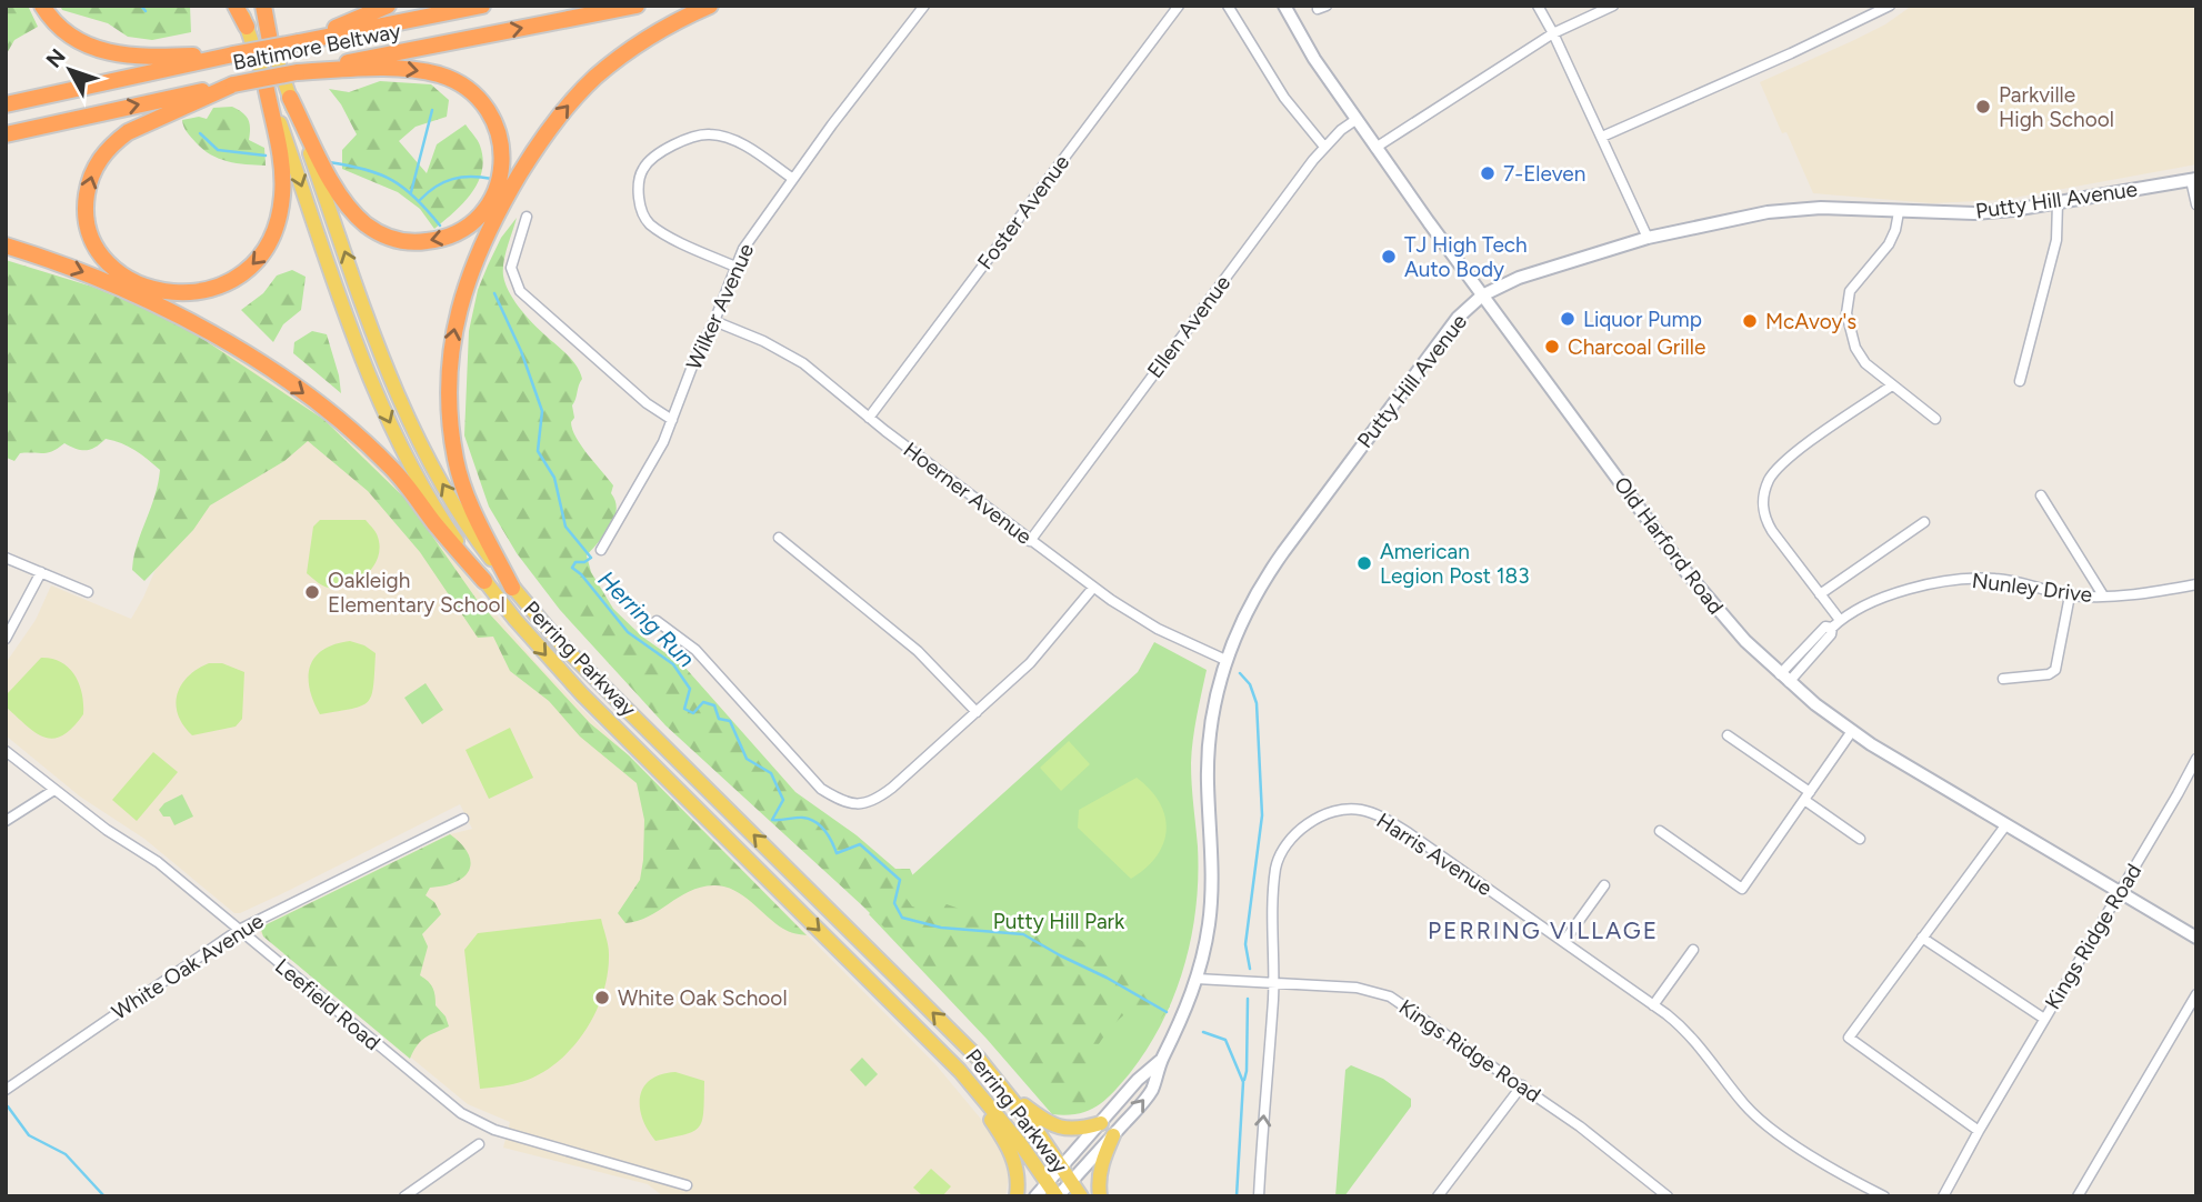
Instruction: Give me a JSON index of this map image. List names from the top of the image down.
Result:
{
  "streets": {
    "highway": ["Baltimore Beltway"],
    "main road": ["Putty Hill Avenue", "Old Harford Road", "Perring Parkway"],
    "street": [
      "Foster Avenue",
      "Wilker Avenue",
      "Ellen Avenue",
      "Hoerner Avenue",
      "Nunley Drive",
      "Harris Avenue",
      "Kings Ridge Road",
      "White Oak Avenue",
      "Leefield Road"
    ]
  },
  "crossings": [
    ["Putty Hill Avenue", "Hoerner Avenue"],
    ["Putty Hill Avenue", "Old Harford Road"],
    ["Putty Hill Avenue", "Perring Parkway"],
    ["Putty Hill Avenue", "Kings Ridge Road"],
    ["Foster Avenue", "Hoerner Avenue"],
    ["Wilker Avenue", "Hoerner Avenue"],
    ["Ellen Avenue", "Hoerner Avenue"],
    ["Ellen Avenue", "Old Harford Road"],
    ["Old Harford Road", "Nunley Drive"],
    ["Old Harford Road", "Kings Ridge Road"],
    ["Harris Avenue", "Kings Ridge Road"],
    ["White Oak Avenue", "Leefield Road"]
  ],
  "districts": ["PERRING VILLAGE"],
  "water": ["Herring Run"],
  "parks": ["Putty Hill Park"],
  "places": [
    "Parkville High School",
    "7-Eleven",
    "TJ High Tech Auto Body",
    "Liquor Pump",
    "McAvoy's",
    "Charcoal Grille",
    "American Legion Post 183",
    "Oakleigh Elementary School",
    "White Oak School"
  ],
  "north": "top left"
}
